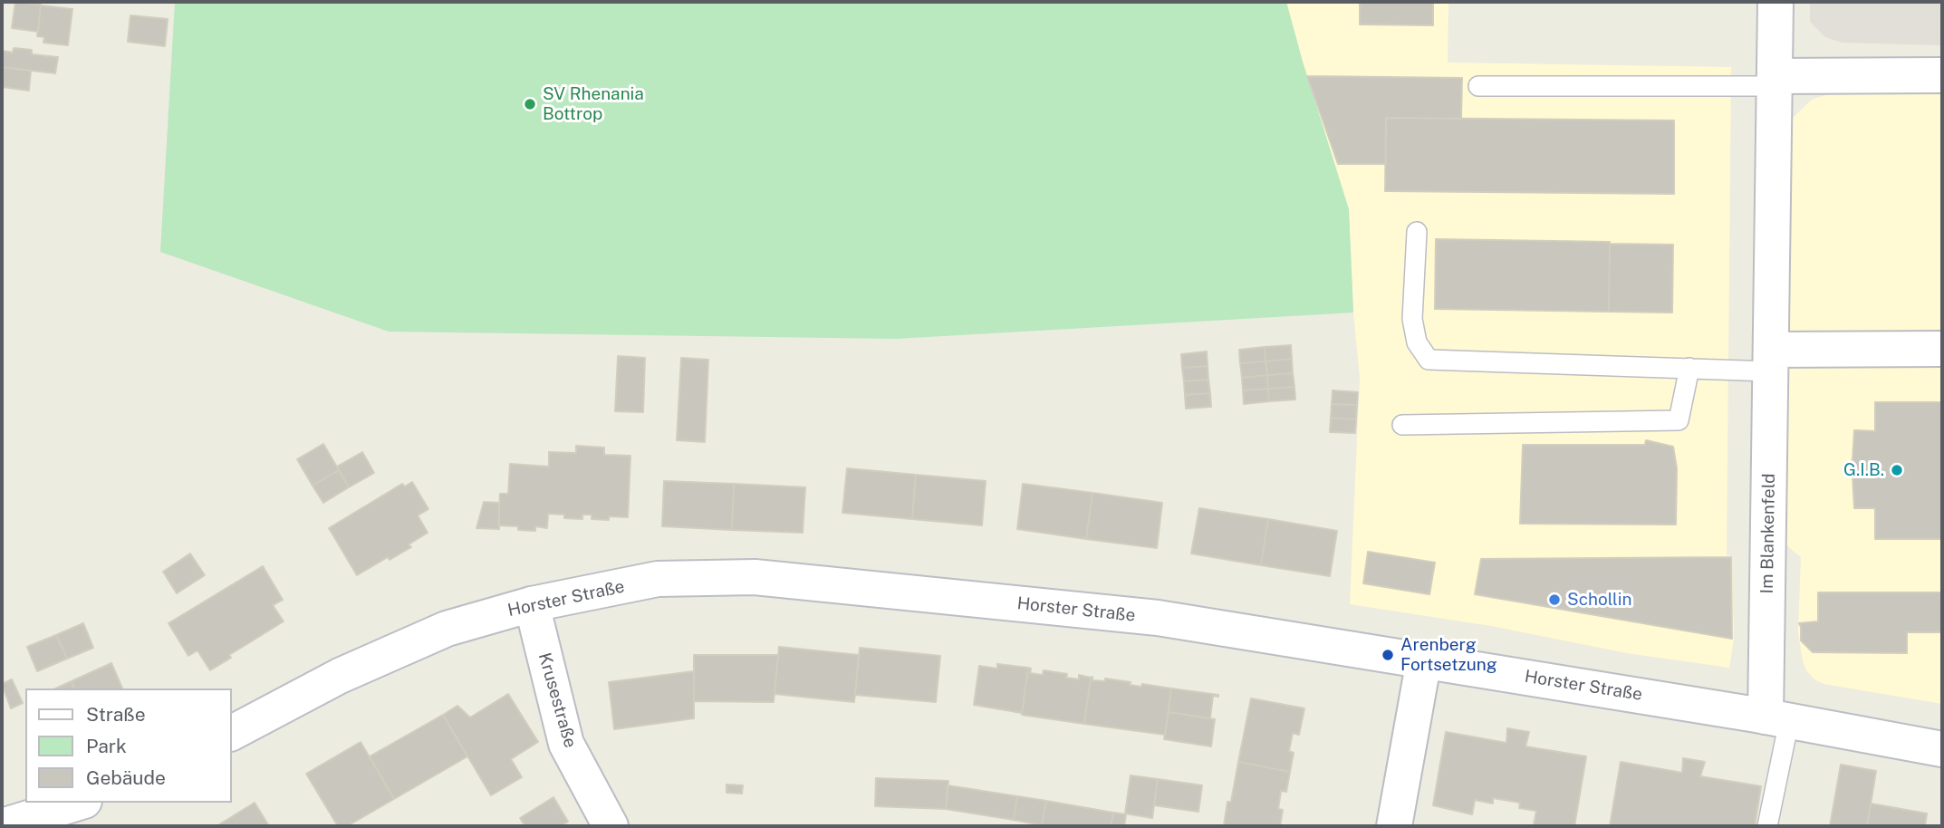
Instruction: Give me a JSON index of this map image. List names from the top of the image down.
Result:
{
  "streets": {
    "main road": ["Im Blankenfeld", "Horster Straße", "Krusestraße"]
  },
  "crossings": [
    ["Im Blankenfeld", "Horster Straße"],
    ["Horster Straße", "Krusestraße"]
  ],
  "places": [
    "SV Rhenania Bottrop",
    "G.I.B.",
    "Schollin",
    "Arenberg Fortsetzung"
  ],
  "legend": ["Straße", "Park", "Gebäude"]
}
